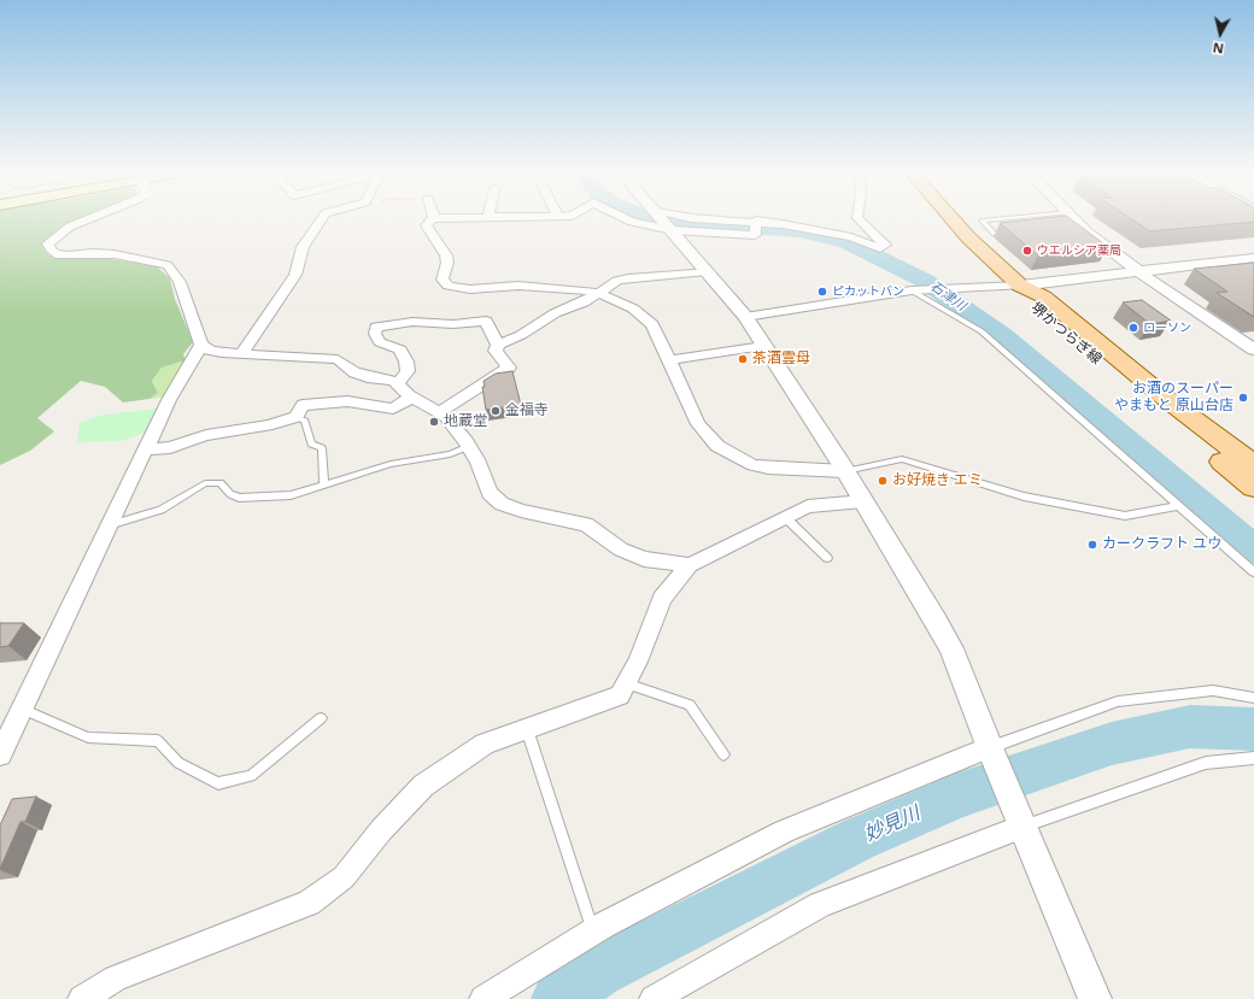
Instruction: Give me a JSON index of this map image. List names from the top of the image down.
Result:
{
  "streets": {
    "main road": ["堺かつらぎ線"]
  },
  "water": ["石津川", "妙見川"],
  "places": [
    "ウエルシア薬局",
    "ピカットバン",
    "ローソン",
    "茶酒雲母",
    "お酒のスーパー やまもと 原山台店",
    "金福寺",
    "地蔵堂",
    "お好焼き エミ",
    "カークラフト ユウ"
  ],
  "north": "bottom"
}
